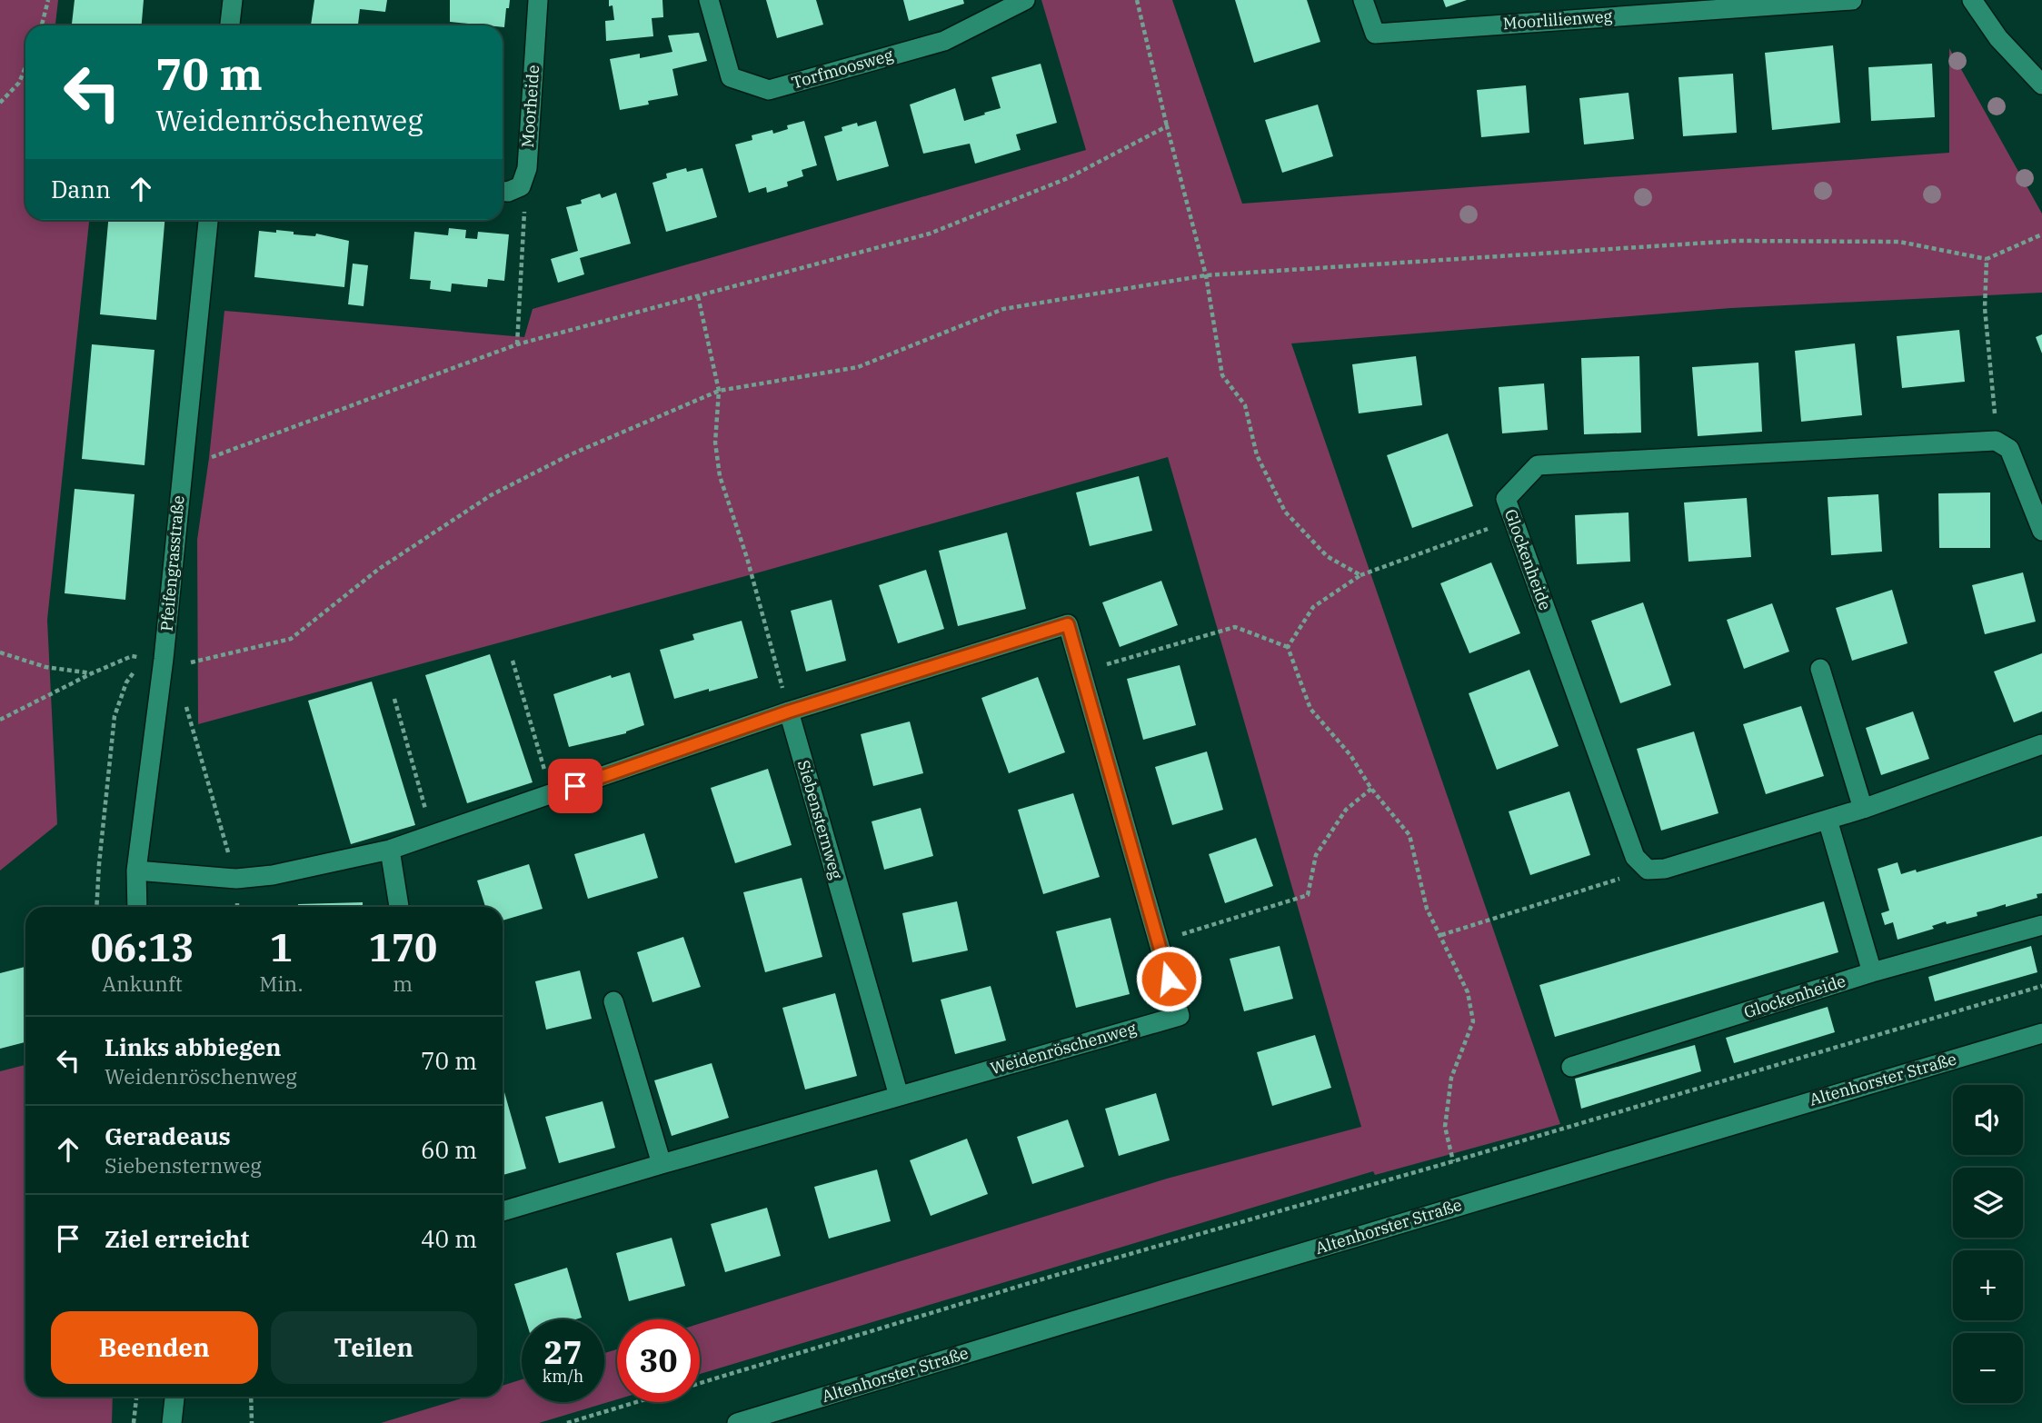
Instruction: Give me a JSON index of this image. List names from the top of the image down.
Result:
{
  "streets": {
    "street": [
      "Moorlilienweg",
      "Torfmoosweg",
      "Moorheide",
      "Glockenheide",
      "Pfeifengrasstraße",
      "Siebensternweg",
      "Weidenröschenweg",
      "Altenhorster Straße"
    ]
  },
  "crossings": [
    ["Siebensternweg", "Weidenröschenweg"]
  ],
  "page": {
    "turn": ["70 m", "Weidenröschenweg"],
    "then": "Dann",
    "eta": [
      "06:13",
      "Ankunft",
      "1",
      "Min.",
      "170",
      "m"
    ],
    "list": [
      {
        "name": "Links abbiegen",
        "note": "Weidenröschenweg",
        "value": "70 m"
      },
      {
        "name": "Geradeaus",
        "note": "Siebensternweg",
        "value": "60 m"
      },
      {
        "name": "Ziel erreicht",
        "value": "40 m"
      }
    ],
    "map_buttons": ["+", "−"],
    "buttons": ["Beenden", "Teilen"],
    "speed": "27 km/h",
    "limit": "30"
  }
}
